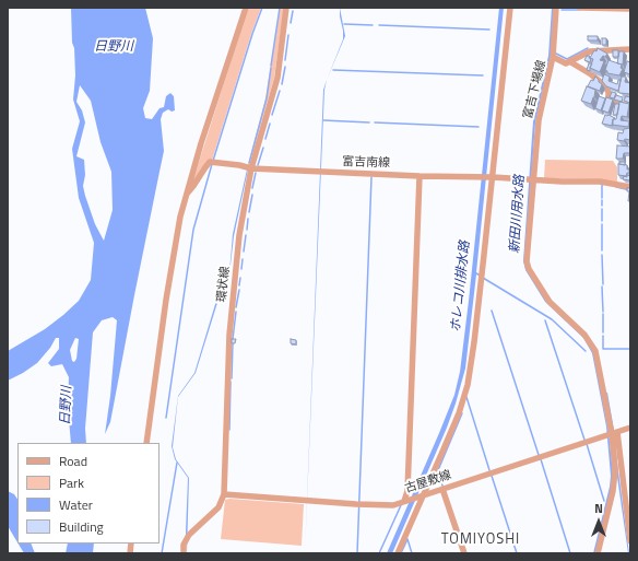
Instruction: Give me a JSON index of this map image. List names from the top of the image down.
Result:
{
  "streets": {
    "street": [
      "富吉下場線",
      "富吉南線",
      "環状線",
      "古屋敷線"
    ]
  },
  "crossings": [
    ["富吉下場線", "古屋敷線"],
    ["富吉南線", "環状線"],
    ["環状線", "古屋敷線"]
  ],
  "districts": ["TOMIYOSHI"],
  "water": ["日野川", "新田川用水路", "ホレコ川排水路"],
  "legend": [
    "Road",
    "Park",
    "Water",
    "Building"
  ],
  "north": "top"
}
